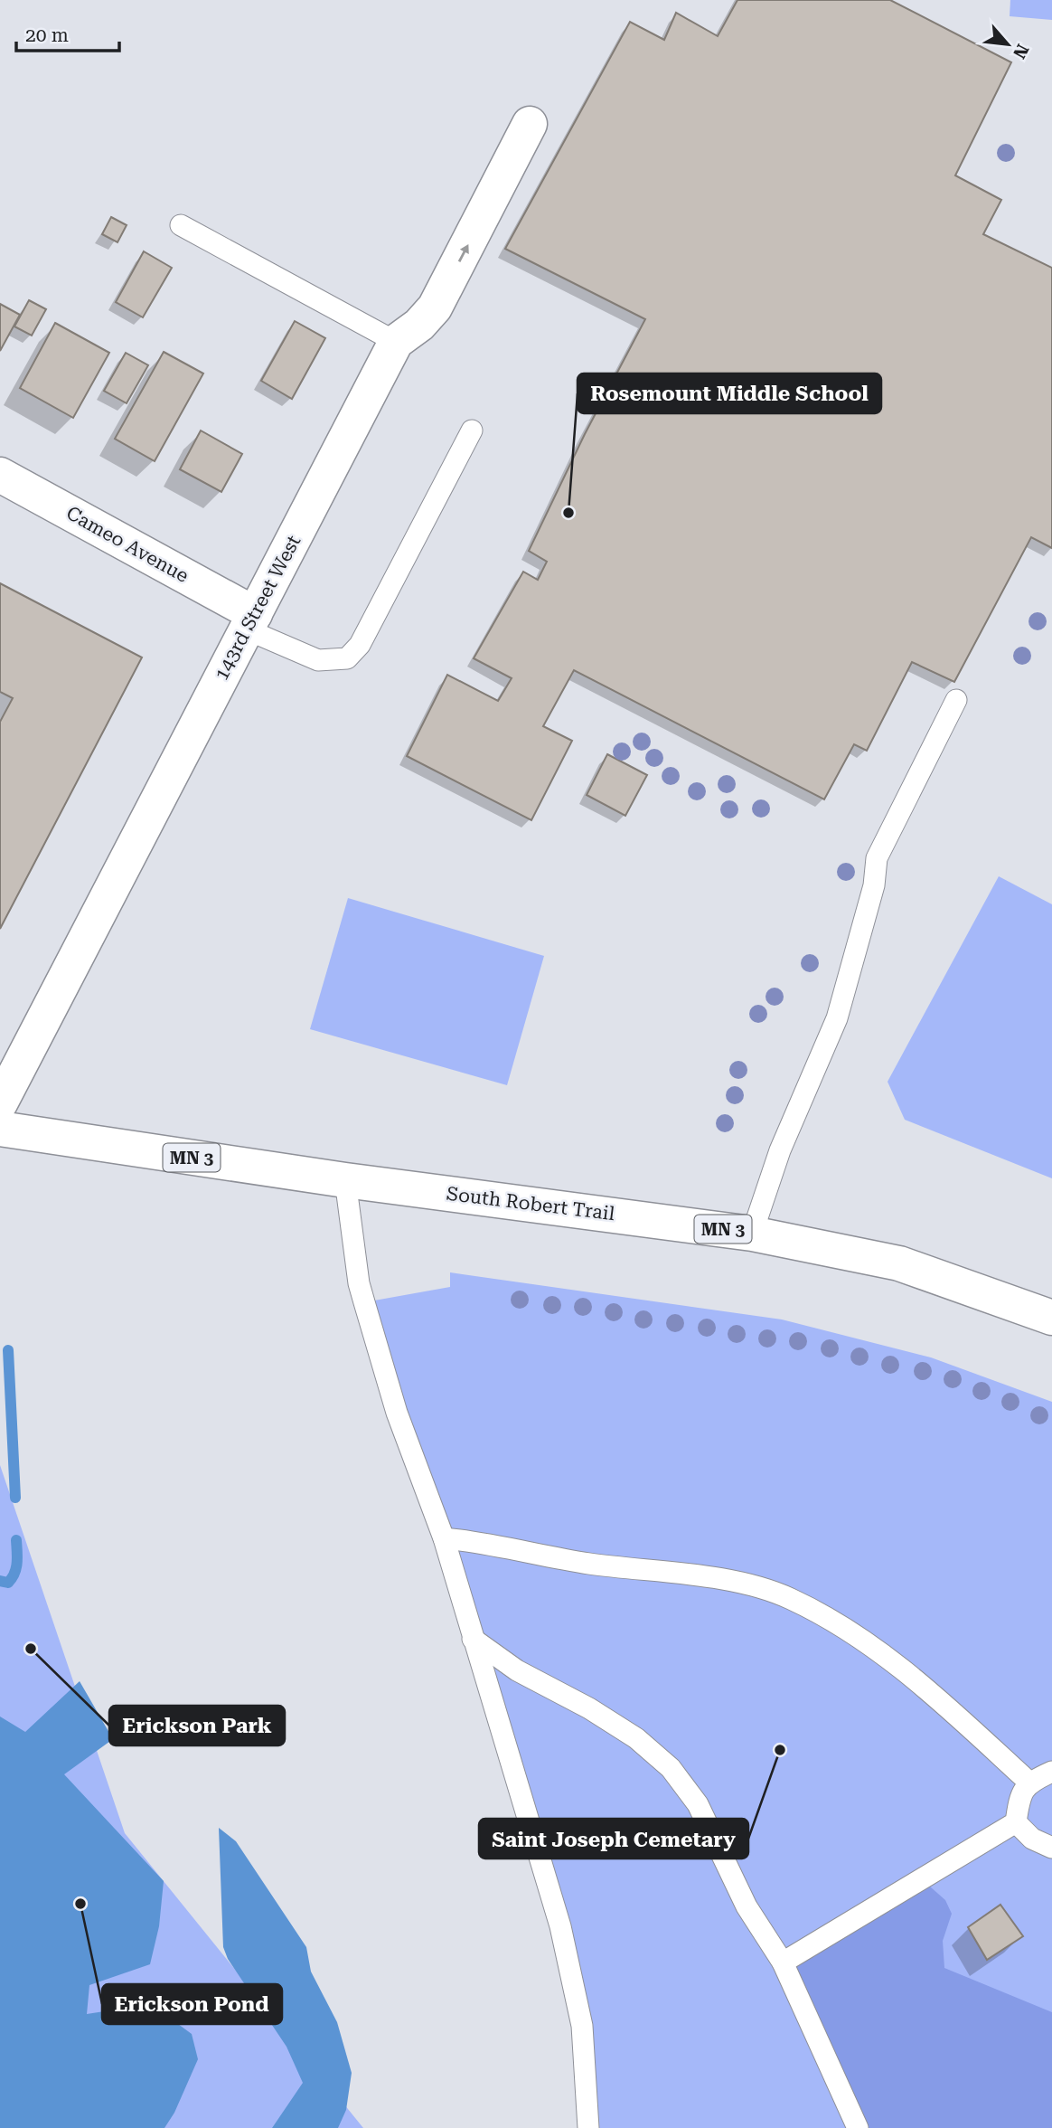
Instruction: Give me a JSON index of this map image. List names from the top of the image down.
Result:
{
  "streets": {
    "street": [
      "Cameo Avenue",
      "143rd Street West",
      "MN 3",
      "South Robert Trail"
    ]
  },
  "crossings": [
    ["Cameo Avenue", "143rd Street West"]
  ],
  "places": [
    "Rosemount Middle School",
    "Erickson Park",
    "Saint Joseph Cemetary",
    "Erickson Pond"
  ],
  "scale_bar": "20 m",
  "north": "bottom right"
}
